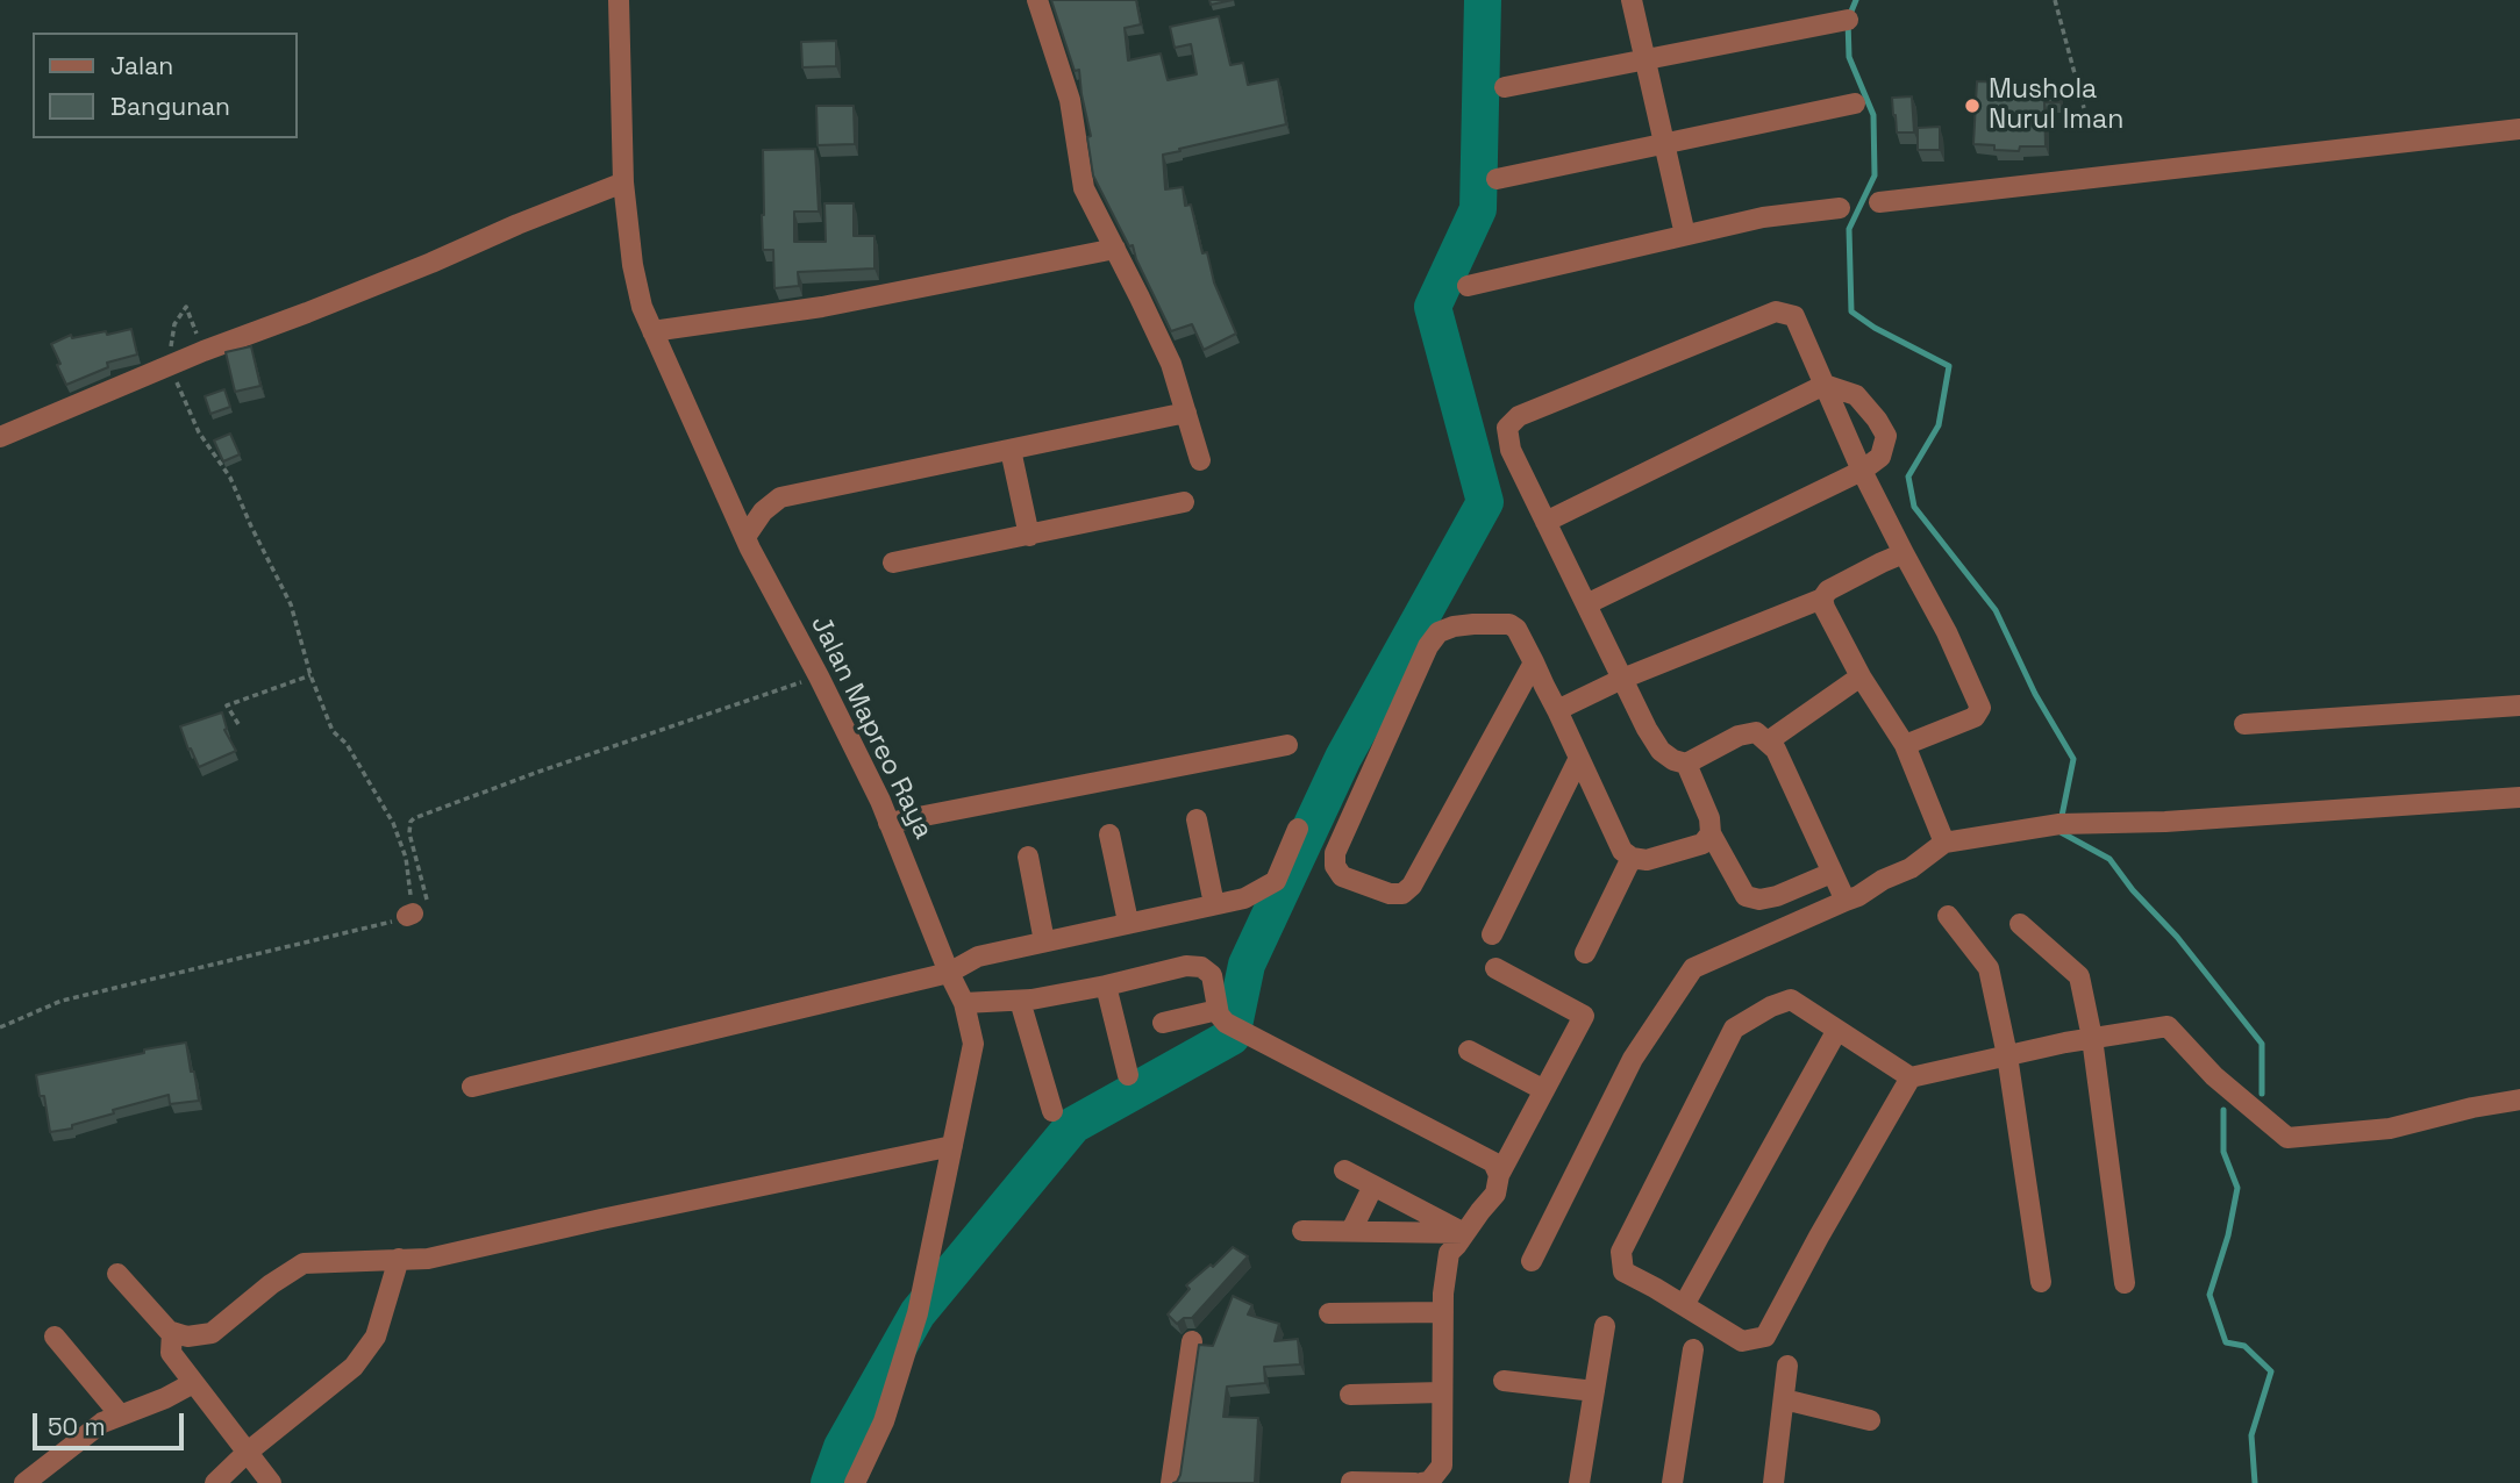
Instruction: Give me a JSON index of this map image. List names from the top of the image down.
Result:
{
  "streets": {
    "street": ["Jalan Mapreo Raya"]
  },
  "places": ["Mushola Nurul Iman"],
  "legend": ["Jalan", "Bangunan"],
  "scale_bar": "50 m"
}
